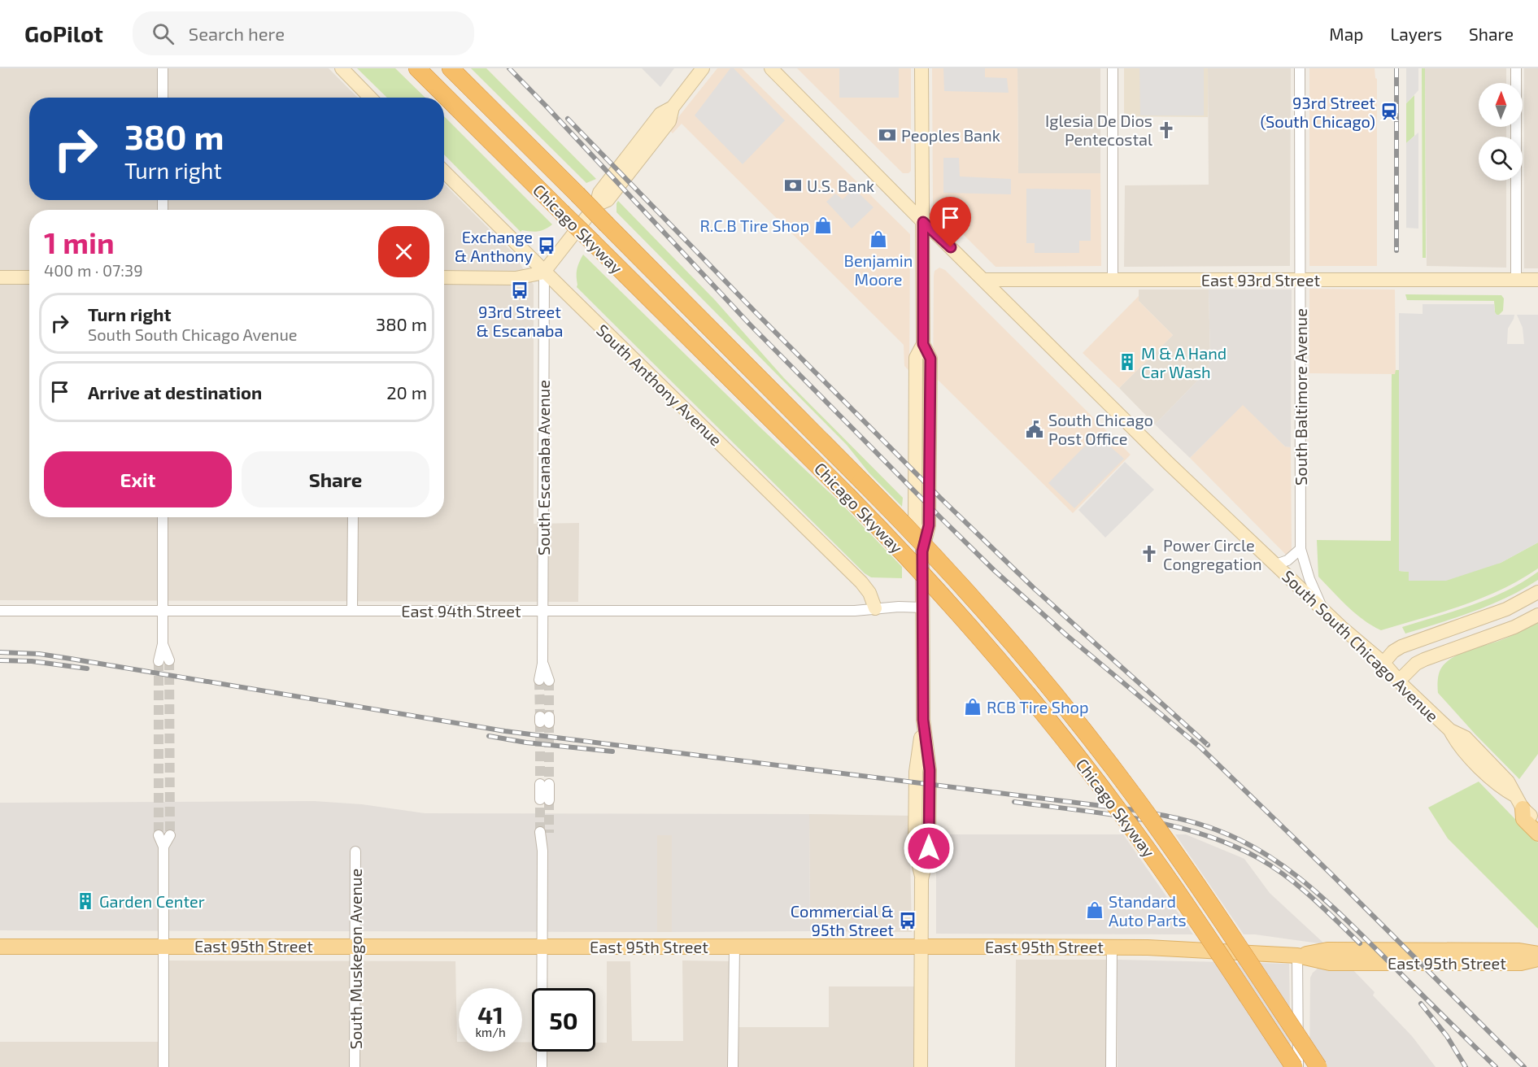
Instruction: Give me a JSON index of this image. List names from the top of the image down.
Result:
{
  "streets": {
    "highway": ["Chicago Skyway"],
    "main road": [
      "East 93rd Street",
      "South Anthony Avenue",
      "South South Chicago Avenue",
      "East 95th Street"
    ],
    "street": [
      "South Baltimore Avenue",
      "South Escanaba Avenue",
      "East 94th Street",
      "South Muskegon Avenue"
    ]
  },
  "crossings": [
    ["East 93rd Street", "South Baltimore Avenue"],
    ["East 93rd Street", "South South Chicago Avenue"],
    ["South Anthony Avenue", "South Escanaba Avenue"],
    ["South Anthony Avenue", "East 94th Street"],
    ["South Baltimore Avenue", "South South Chicago Avenue"],
    ["South Escanaba Avenue", "East 94th Street"],
    ["East 95th Street", "South Muskegon Avenue"]
  ],
  "places": {
    "station": ["93rd Street (South Chicago)"],
    "church": ["Iglesia De Dios Pentecostal", "Power Circle Congregation"],
    "bank": ["Peoples Bank", "U.S. Bank"],
    "shop": [
      "R.C.B Tire Shop",
      "Benjamin Moore",
      "RCB Tire Shop",
      "Standard Auto Parts"
    ],
    "bus stop": ["Exchange & Anthony", "93rd Street & Escanaba", "Commercial & 95th Street"],
    "building": ["M & A Hand Car Wash", "Garden Center"],
    "public building": ["South Chicago Post Office"]
  },
  "north": "top",
  "page": {
    "header": "GoPilot",
    "search": "Search here",
    "nav": ["Map", "Layers", "Share"],
    "turn": ["380 m", "Turn right"],
    "heading": ["1 min", "400 m · 07:39"],
    "list": [
      {
        "name": "Turn right",
        "note": "South South Chicago Avenue",
        "value": "380 m"
      },
      {
        "name": "Arrive at destination",
        "value": "20 m"
      }
    ],
    "buttons": ["Exit", "Share"],
    "speed": "41 km/h",
    "limit": "50"
  }
}
